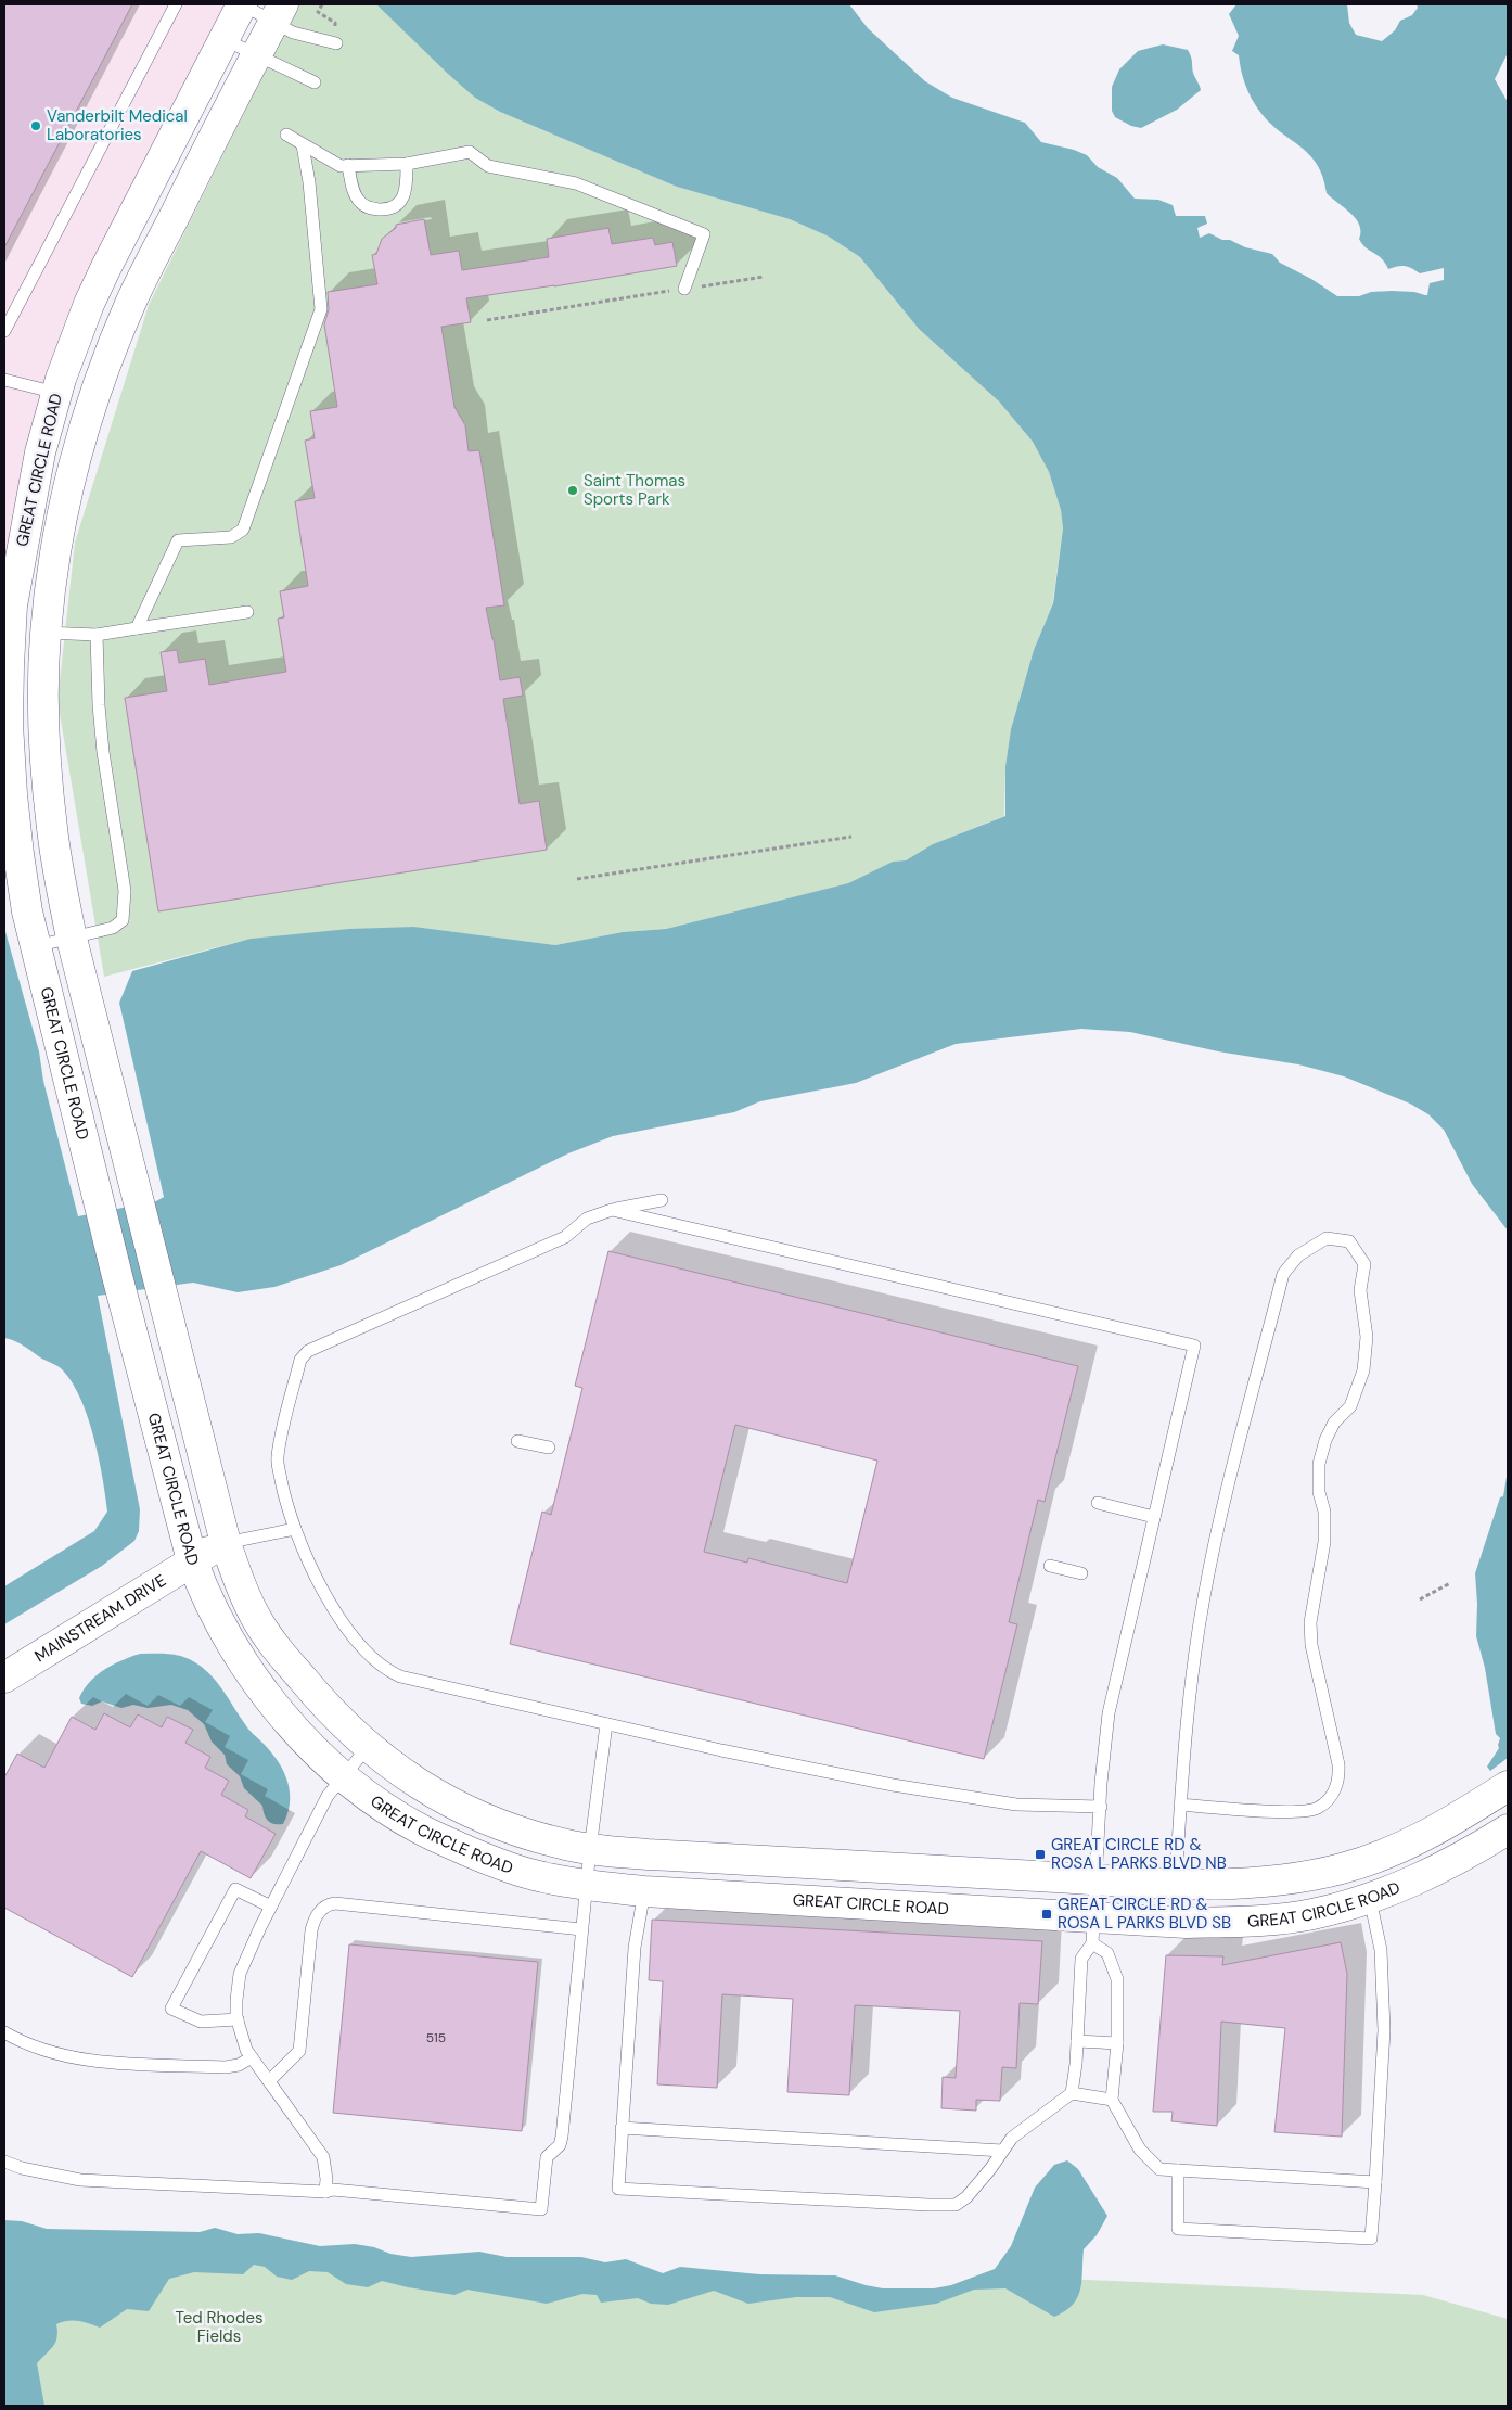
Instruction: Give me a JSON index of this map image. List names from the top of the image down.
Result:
{
  "streets": {
    "street": ["GREAT CIRCLE ROAD", "MAINSTREAM DRIVE"]
  },
  "crossings": [
    ["GREAT CIRCLE ROAD", "MAINSTREAM DRIVE"]
  ],
  "parks": ["Ted Rhodes Fields"],
  "places": {
    "other": ["Vanderbilt Medical Laboratories", "Saint Thomas Sports Park"],
    "transit": ["GREAT CIRCLE RD & ROSA L PARKS BLVD NB", "GREAT CIRCLE RD & ROSA L PARKS BLVD SB"]
  },
  "house_numbers": ["515"]
}
